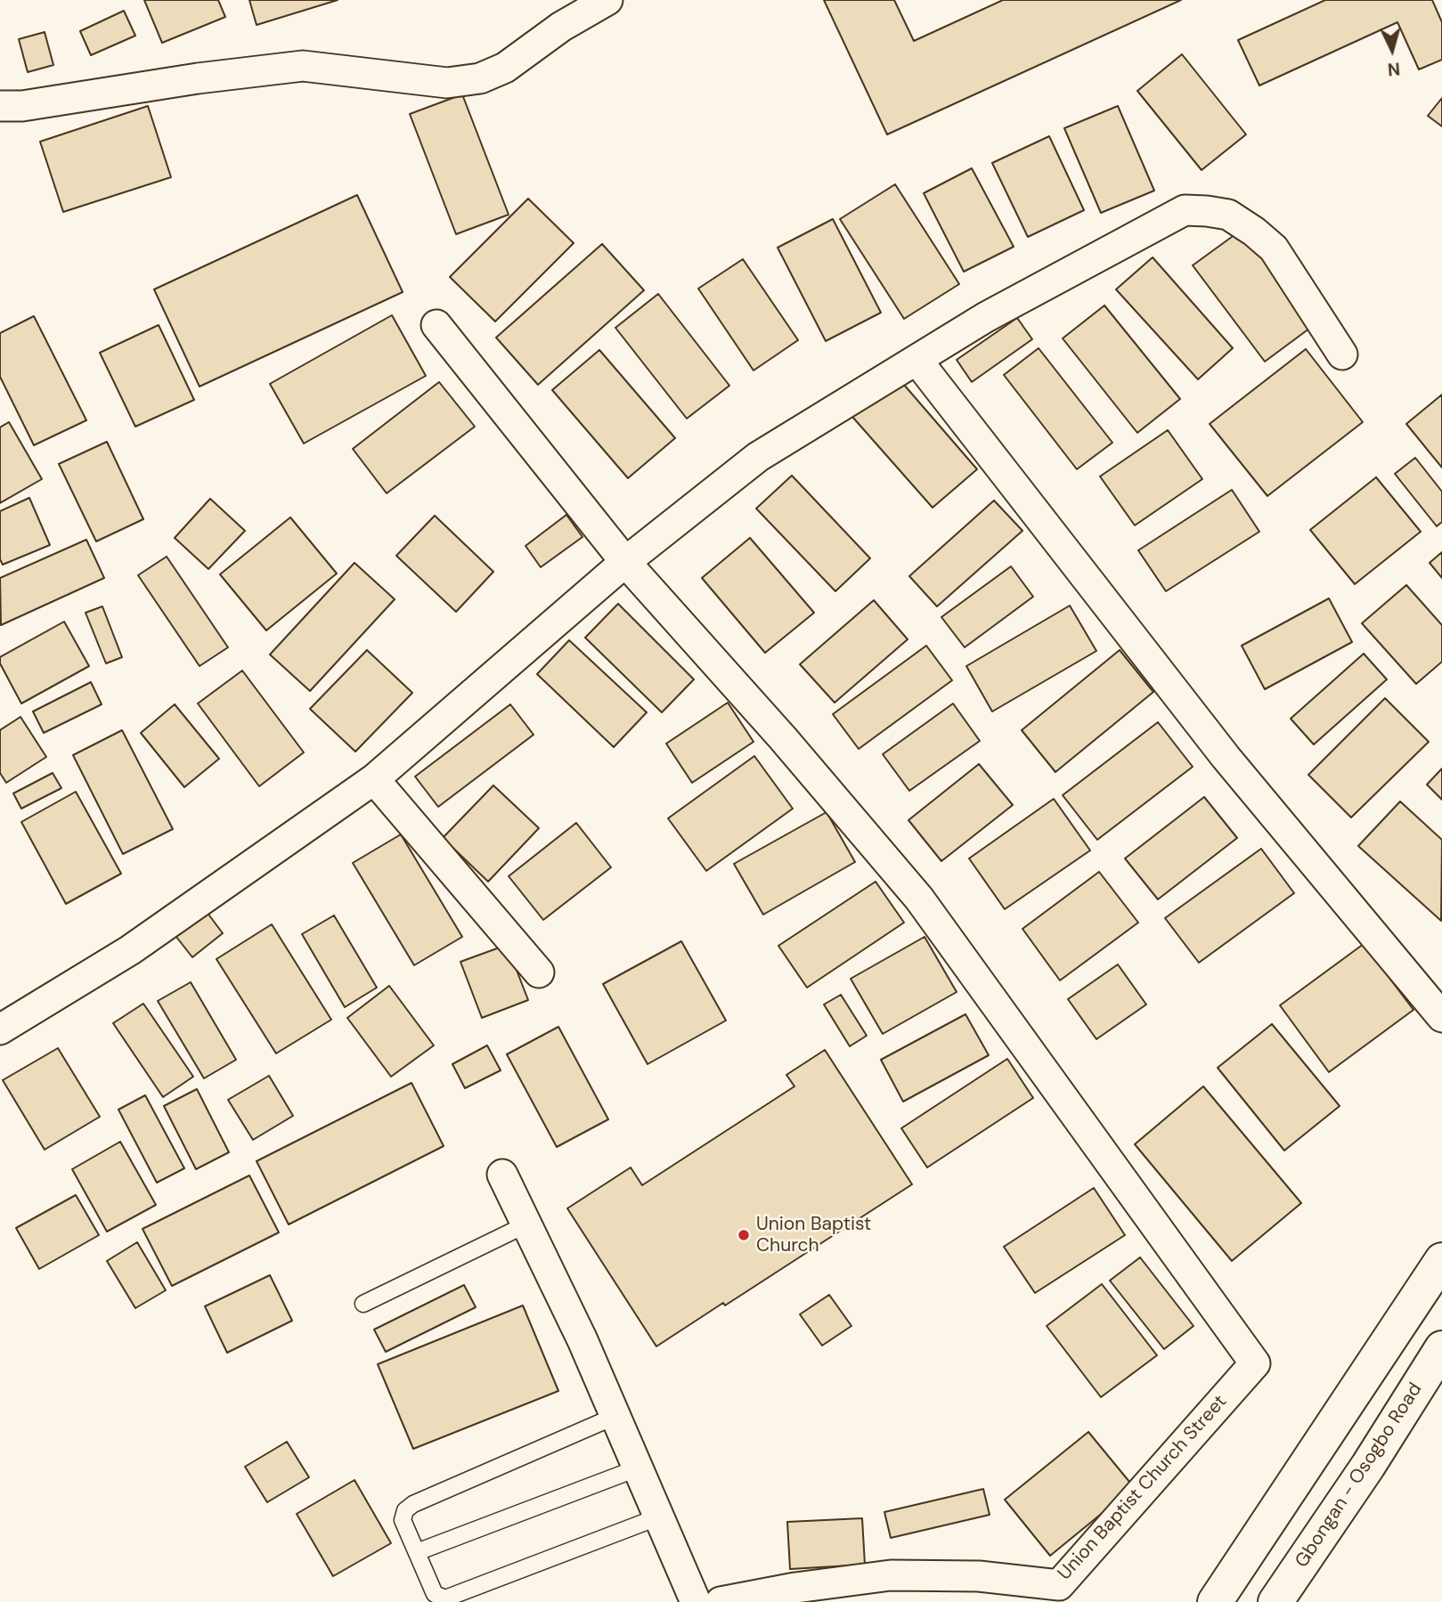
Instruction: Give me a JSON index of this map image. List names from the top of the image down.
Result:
{
  "streets": {
    "main road": ["Gbongan - Osogbo Road"],
    "street": ["Union Baptist Church Street"]
  },
  "places": ["Union Baptist Church"],
  "north": "bottom"
}
